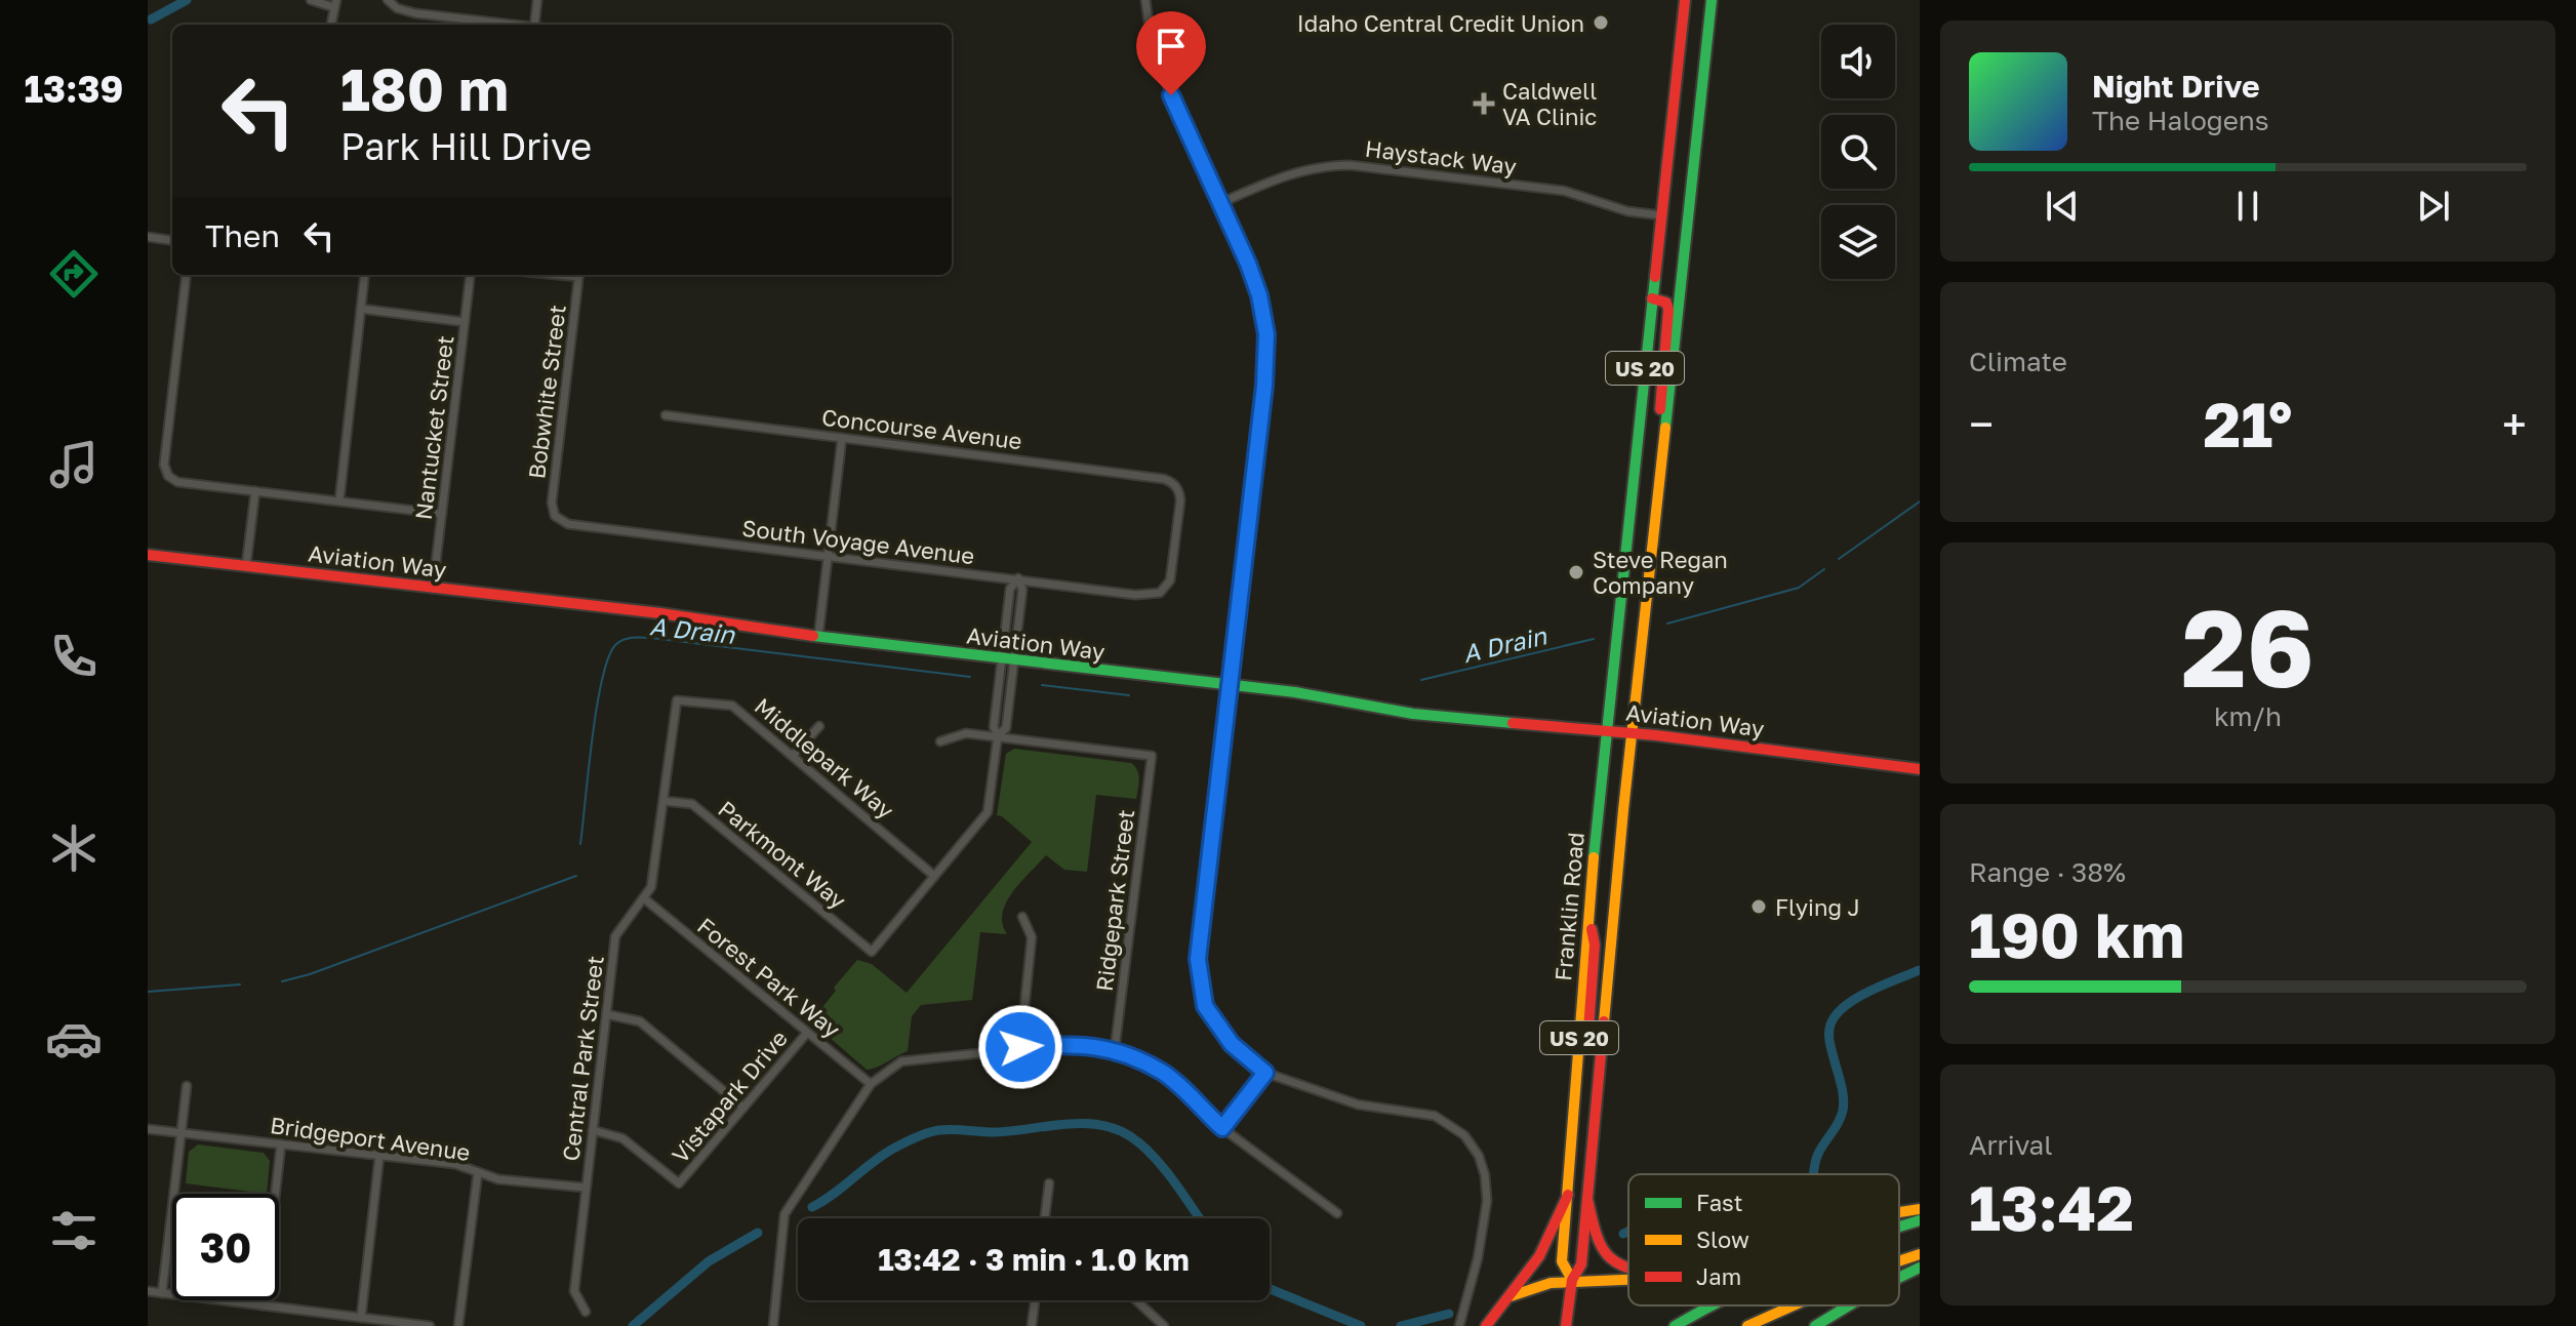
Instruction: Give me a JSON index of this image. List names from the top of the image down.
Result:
{
  "streets": {
    "main road": ["US 20", "Aviation Way", "Franklin Road"],
    "street": [
      "Haystack Way",
      "Bobwhite Street",
      "Nantucket Street",
      "Concourse Avenue",
      "South Voyage Avenue",
      "Middlepark Way",
      "Parkmont Way",
      "Ridgepark Street",
      "Forest Park Way",
      "Central Park Street",
      "Vistapark Drive",
      "Bridgeport Avenue"
    ]
  },
  "crossings": [
    ["Haystack Way", "US 20"],
    ["US 20", "Aviation Way"],
    ["US 20", "Franklin Road"],
    ["Bobwhite Street", "South Voyage Avenue"],
    ["Nantucket Street", "Aviation Way"],
    ["Concourse Avenue", "South Voyage Avenue"],
    ["Aviation Way", "Franklin Road"],
    ["Middlepark Way", "Parkmont Way"],
    ["Middlepark Way", "Central Park Street"],
    ["Parkmont Way", "Central Park Street"],
    ["Forest Park Way", "Central Park Street"],
    ["Forest Park Way", "Vistapark Drive"],
    ["Central Park Street", "Vistapark Drive"],
    ["Central Park Street", "Bridgeport Avenue"]
  ],
  "water": ["A Drain"],
  "places": {
    "other": ["Idaho Central Credit Union", "Steve Regan Company", "Flying J"],
    "health": ["Caldwell VA Clinic"]
  },
  "legend": ["Fast", "Slow", "Jam"],
  "page": {
    "tabs": "13:39",
    "turn": ["180 m", "Park Hill Drive"],
    "song": ["Night Drive", "The Halogens"],
    "then": "Then",
    "tile": [
      "Climate",
      ["26", "km/h"],
      ["Range · 38%", "190 km"],
      ["Arrival", "13:42"]
    ],
    "heat": ["−", "21°", "+"],
    "limit": "30",
    "trip": "13:42 · 3 min · 1.0 km"
  }
}
